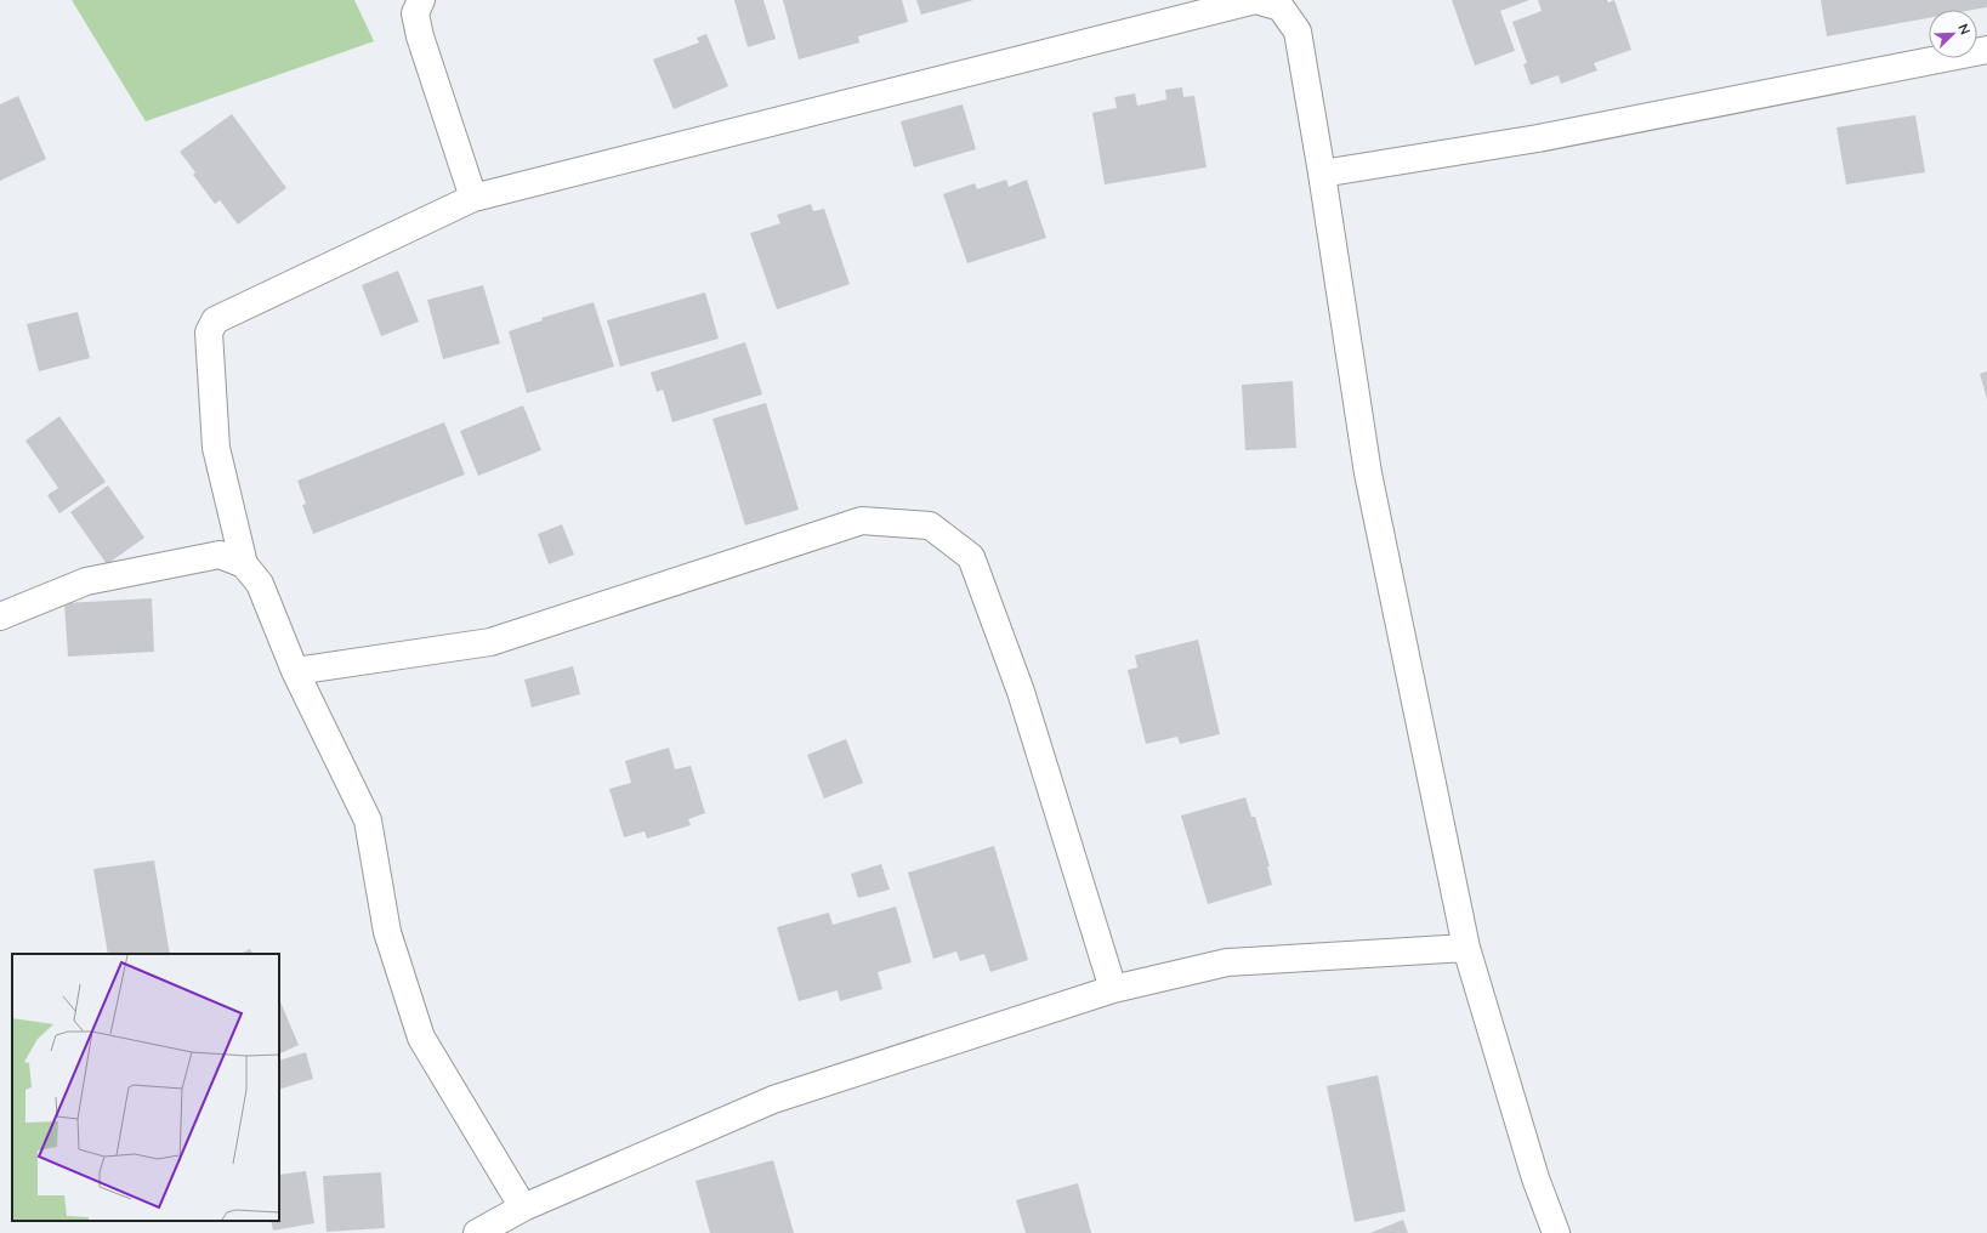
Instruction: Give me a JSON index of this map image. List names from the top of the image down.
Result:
{
  "north": "top right"
}
